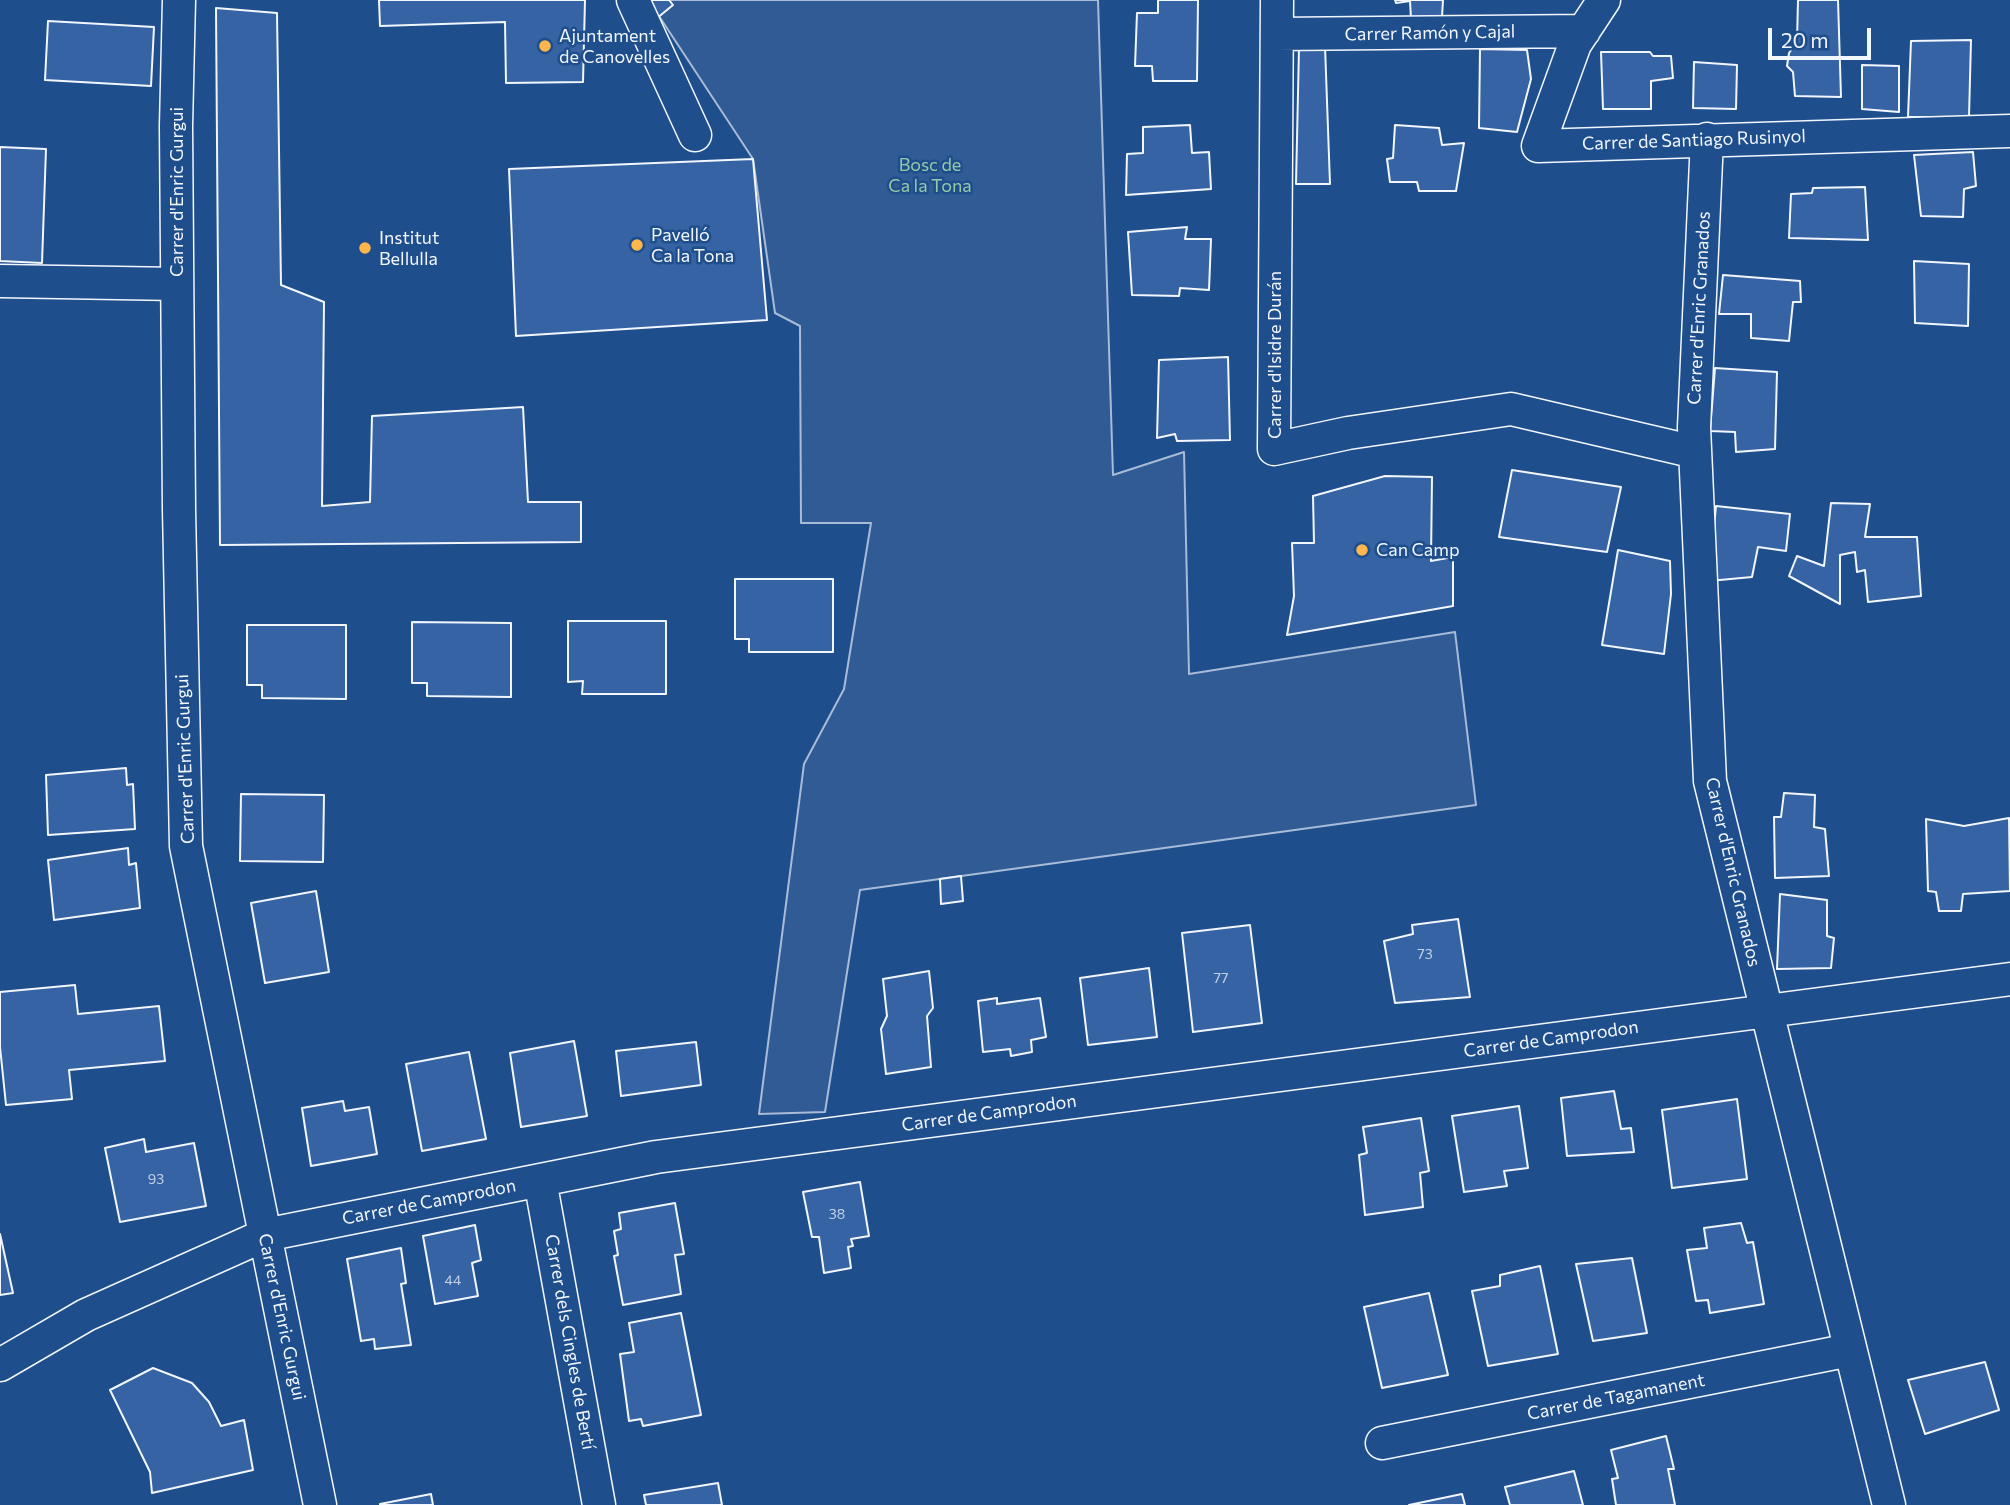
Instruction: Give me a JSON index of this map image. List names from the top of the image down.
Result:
{
  "streets": {
    "street": [
      "Carrer Ramón y Cajal",
      "Carrer de Santiago Rusinyol",
      "Carrer d'Enric Gurgui",
      "Carrer d'Enric Granados",
      "Carrer d'Isidre Durán",
      "Carrer de Camprodon",
      "Carrer dels Cingles de Bertí",
      "Carrer de Tagamanent"
    ]
  },
  "crossings": [
    ["Carrer Ramón y Cajal", "Carrer de Santiago Rusinyol"],
    ["Carrer Ramón y Cajal", "Carrer d'Isidre Durán"],
    ["Carrer de Santiago Rusinyol", "Carrer d'Enric Granados"],
    ["Carrer d'Enric Gurgui", "Carrer de Camprodon"],
    ["Carrer d'Enric Granados", "Carrer d'Isidre Durán"],
    ["Carrer d'Enric Granados", "Carrer de Camprodon"],
    ["Carrer d'Enric Granados", "Carrer de Tagamanent"],
    ["Carrer de Camprodon", "Carrer dels Cingles de Bertí"]
  ],
  "parks": ["Bosc de Ca la Tona"],
  "places": [
    "Ajuntament de Canovelles",
    "Pavelló Ca la Tona",
    "Institut Bellulla",
    "Can Camp"
  ],
  "house_numbers": [
    "73",
    "77",
    "93",
    "38",
    "44"
  ],
  "scale_bar": "20 m"
}
